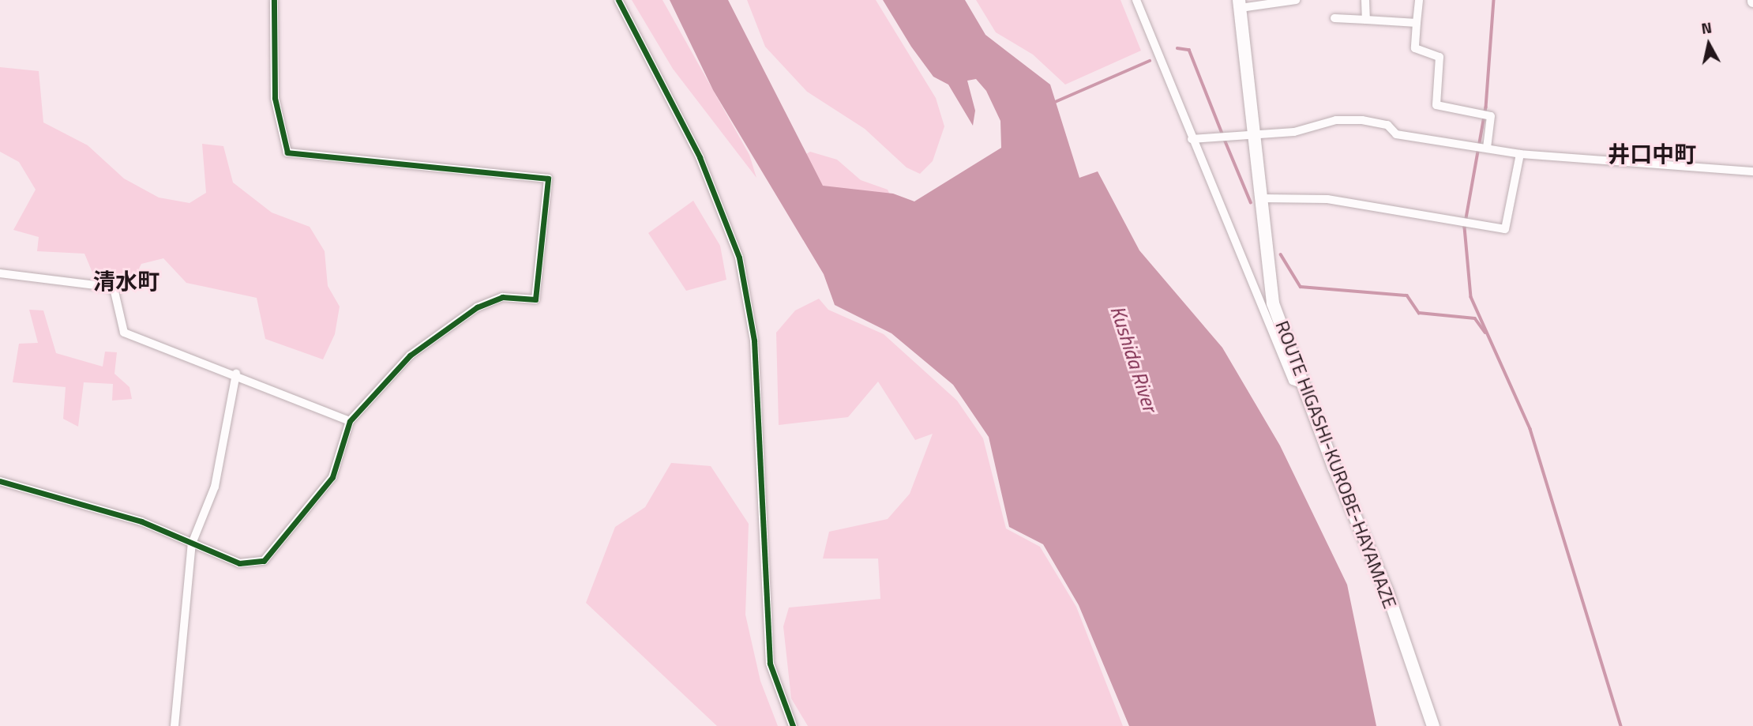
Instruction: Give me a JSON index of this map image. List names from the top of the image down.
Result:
{
  "streets": {
    "main road": ["ROUTE HIGASHI-KUROBE-HAYAMAZE"]
  },
  "districts": ["井口中町", "清水町"],
  "water": ["Kushida River"],
  "north": "top"
}
